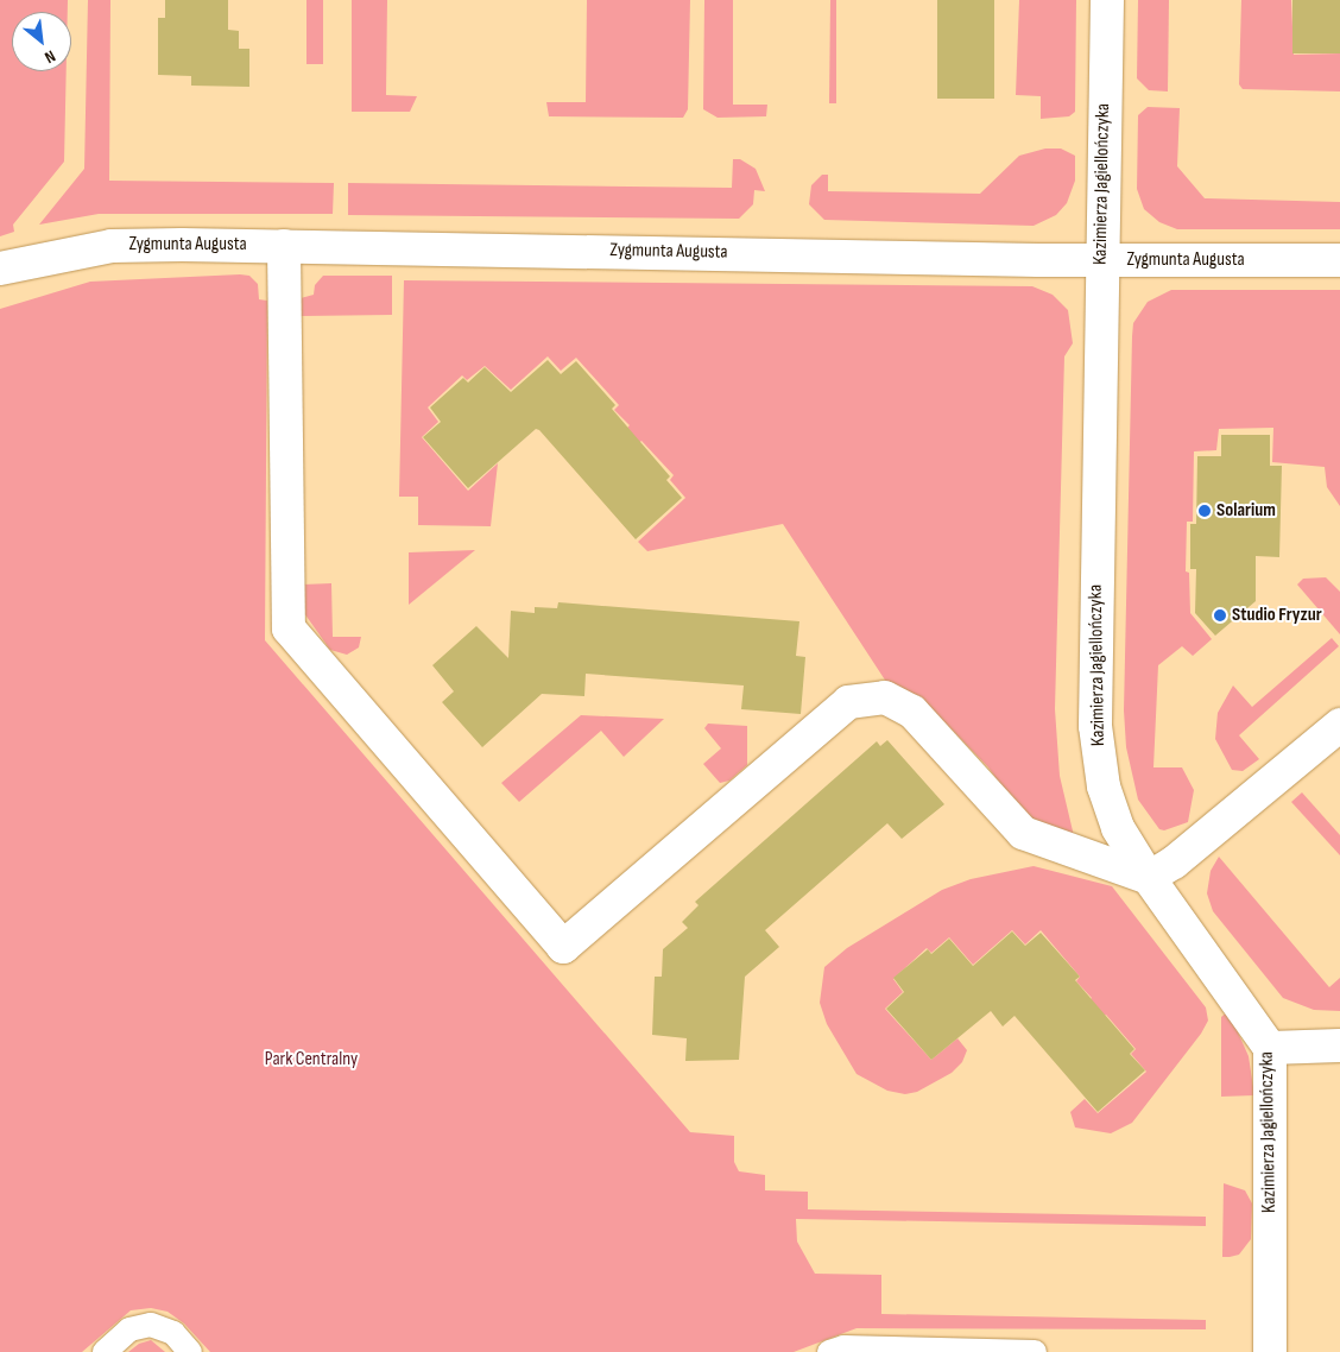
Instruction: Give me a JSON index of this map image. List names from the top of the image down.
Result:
{
  "streets": {
    "street": ["Kazimierza Jagiellończyka", "Zygmunta Augusta"]
  },
  "crossings": [
    ["Kazimierza Jagiellończyka", "Zygmunta Augusta"]
  ],
  "parks": ["Park Centralny"],
  "places": ["Solarium", "Studio Fryzur"],
  "north": "bottom right"
}
